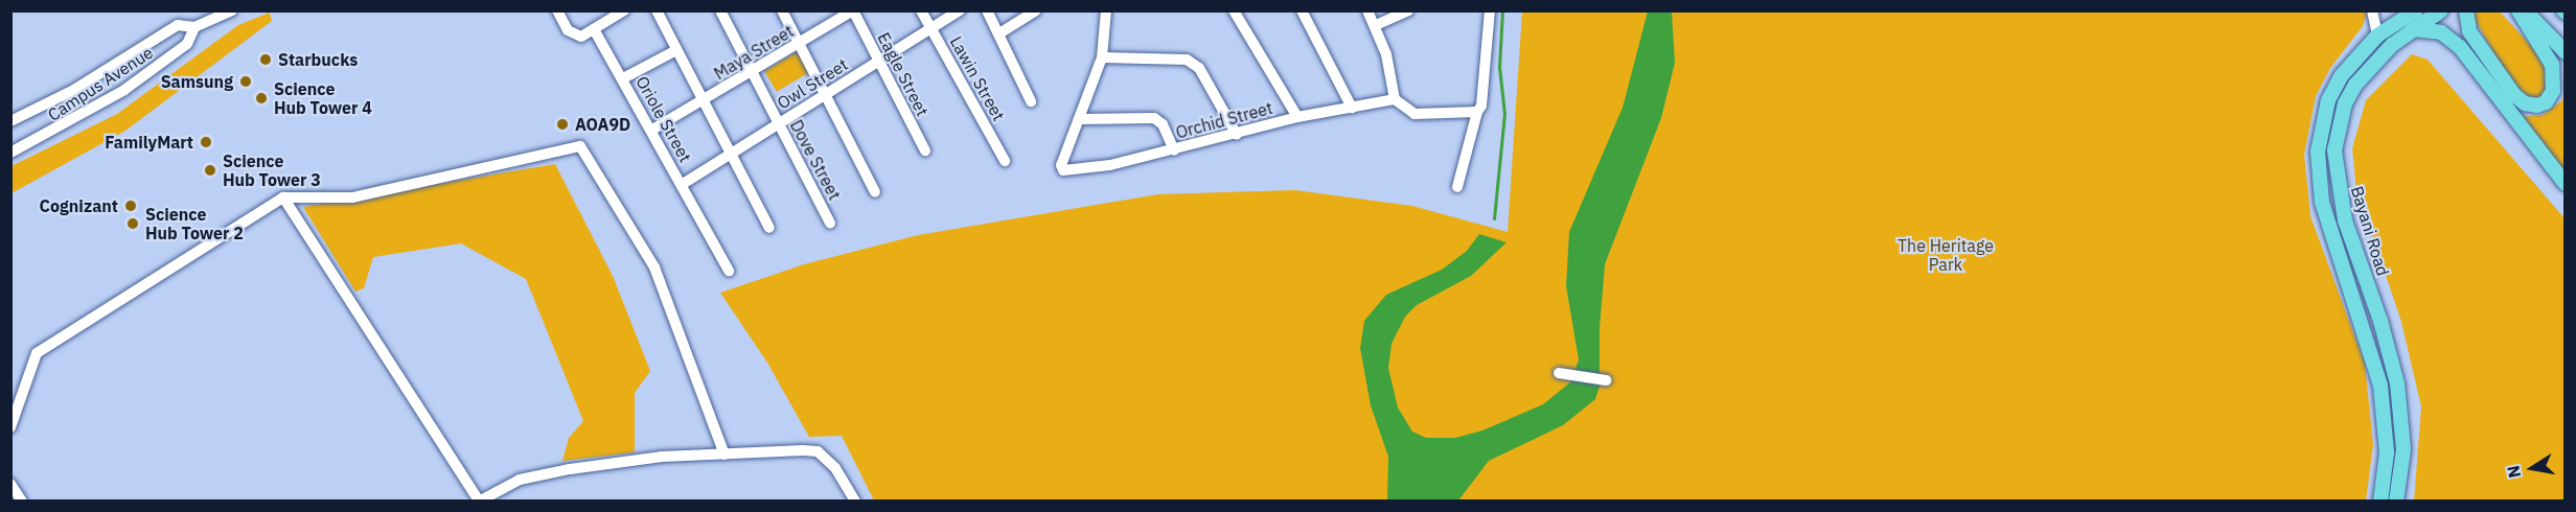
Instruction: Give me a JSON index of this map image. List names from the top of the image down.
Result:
{
  "streets": {
    "main road": ["Bayani Road"],
    "street": [
      "Maya Street",
      "Eagle Street",
      "Lawin Street",
      "Campus Avenue",
      "Owl Street",
      "Oriole Street",
      "Orchid Street",
      "Dove Street"
    ]
  },
  "crossings": [
    ["Maya Street", "Eagle Street"],
    ["Maya Street", "Owl Street"],
    ["Maya Street", "Oriole Street"],
    ["Maya Street", "Dove Street"],
    ["Eagle Street", "Owl Street"],
    ["Lawin Street", "Owl Street"],
    ["Owl Street", "Oriole Street"],
    ["Owl Street", "Dove Street"]
  ],
  "parks": ["The Heritage Park"],
  "places": [
    "Starbucks",
    "Samsung",
    "Science Hub Tower 4",
    "AOA9D",
    "FamilyMart",
    "Science Hub Tower 3",
    "Cognizant",
    "Science Hub Tower 2"
  ],
  "north": "left"
}
